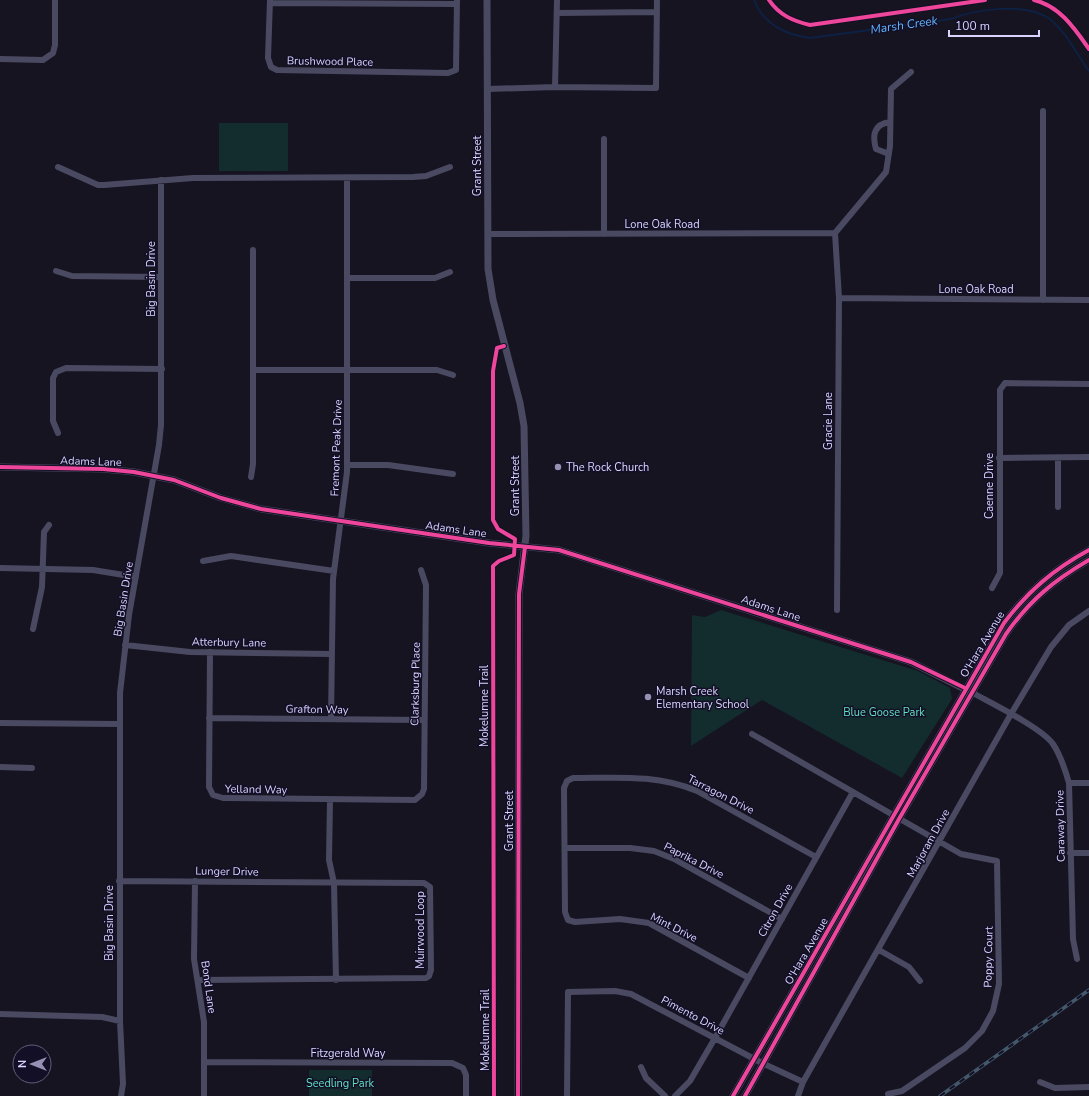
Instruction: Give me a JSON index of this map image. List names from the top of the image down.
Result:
{
  "streets": {
    "street": [
      "Brushwood Place",
      "Grant Street",
      "Lone Oak Road",
      "Big Basin Drive",
      "Gracie Lane",
      "Fremont Peak Drive",
      "Adams Lane",
      "Caenne Drive",
      "Atterbury Lane",
      "O'Hara Avenue",
      "Clarksburg Place",
      "Grafton Way",
      "Yelland Way",
      "Tarragon Drive",
      "Caraway Drive",
      "Marjoram Drive",
      "Paprika Drive",
      "Lunger Drive",
      "Citron Drive",
      "Mint Drive",
      "Muirwood Loop",
      "Poppy Court",
      "Bond Lane",
      "Pimento Drive",
      "Fitzgerald Way"
    ],
    "cycle path": ["Mokelumne Trail"]
  },
  "crossings": [
    ["Grant Street", "Lone Oak Road"],
    ["Grant Street", "Adams Lane"],
    ["Lone Oak Road", "Gracie Lane"],
    ["Big Basin Drive", "Adams Lane"],
    ["Big Basin Drive", "Atterbury Lane"],
    ["Big Basin Drive", "Lunger Drive"],
    ["Fremont Peak Drive", "Adams Lane"],
    ["Fremont Peak Drive", "Atterbury Lane"],
    ["Fremont Peak Drive", "Grafton Way"],
    ["Adams Lane", "O'Hara Avenue"],
    ["Atterbury Lane", "Yelland Way"],
    ["O'Hara Avenue", "Caraway Drive"],
    ["O'Hara Avenue", "Pimento Drive"],
    ["Clarksburg Place", "Grafton Way"],
    ["Clarksburg Place", "Yelland Way"],
    ["Grafton Way", "Yelland Way"],
    ["Tarragon Drive", "Paprika Drive"],
    ["Tarragon Drive", "Citron Drive"],
    ["Tarragon Drive", "Mint Drive"],
    ["Caraway Drive", "Marjoram Drive"],
    ["Marjoram Drive", "Poppy Court"],
    ["Marjoram Drive", "Pimento Drive"],
    ["Paprika Drive", "Citron Drive"],
    ["Paprika Drive", "Mint Drive"],
    ["Lunger Drive", "Muirwood Loop"],
    ["Lunger Drive", "Bond Lane"],
    ["Citron Drive", "Mint Drive"],
    ["Citron Drive", "Pimento Drive"],
    ["Bond Lane", "Fitzgerald Way"]
  ],
  "water": ["Marsh Creek"],
  "parks": ["Blue Goose Park", "Seedling Park"],
  "places": ["The Rock Church", "Marsh Creek Elementary School"],
  "scale_bar": "100 m",
  "north": "left"
}
